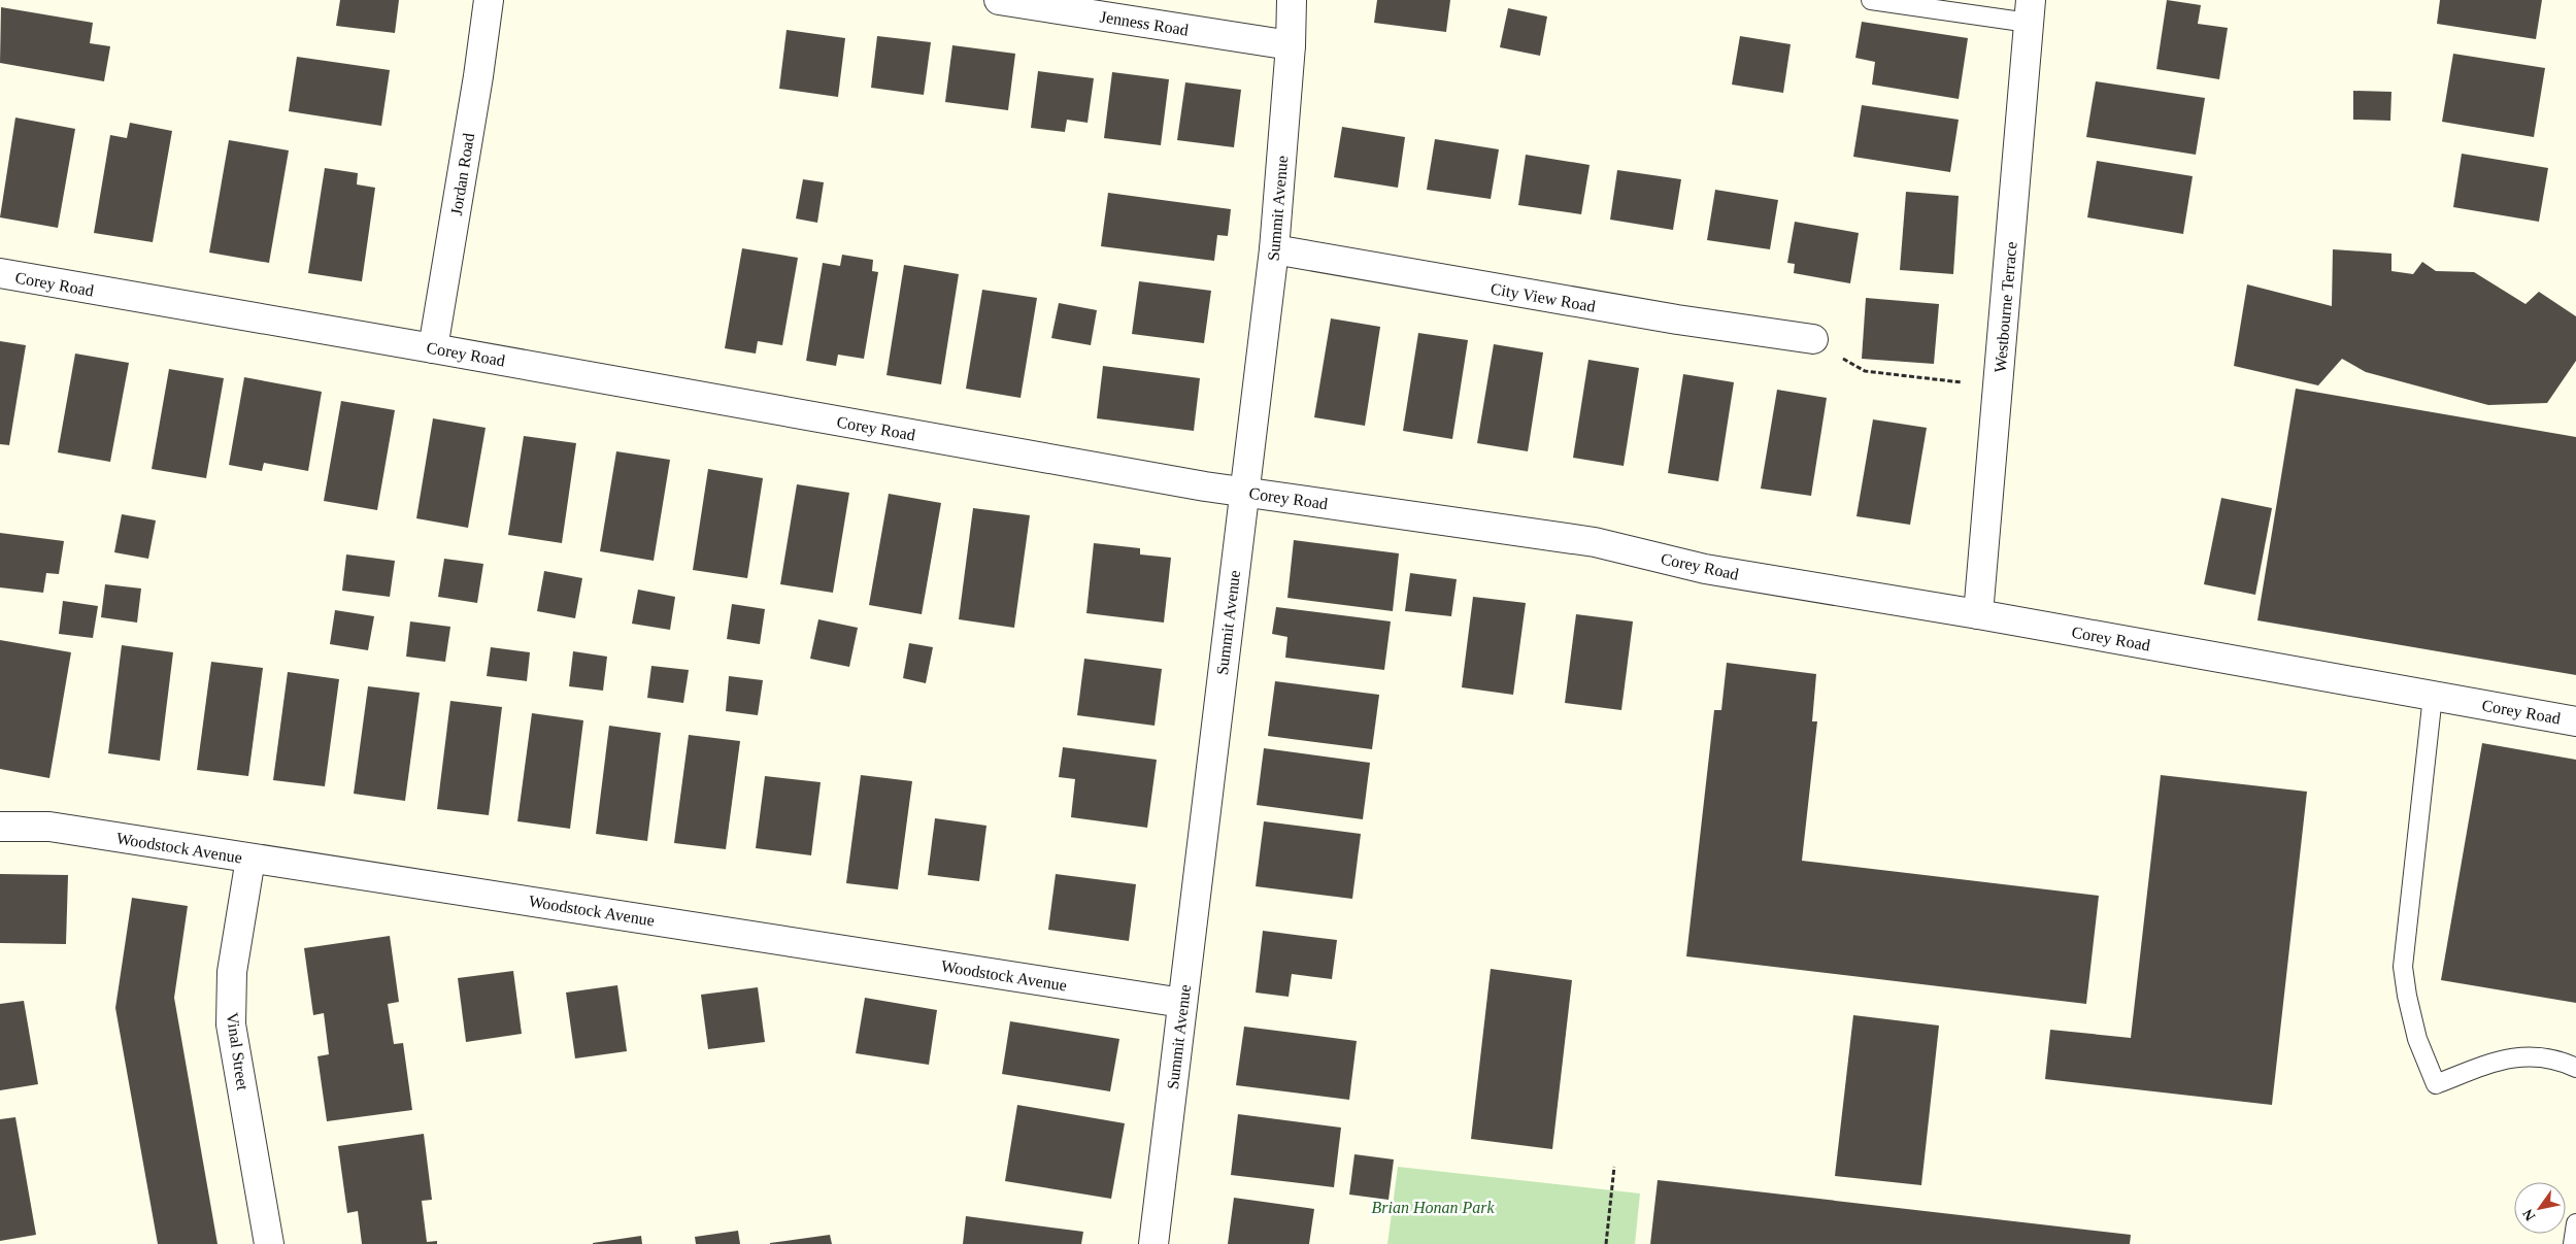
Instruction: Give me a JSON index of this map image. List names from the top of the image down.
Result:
{
  "streets": {
    "street": [
      "Jenness Road",
      "Jordan Road",
      "Summit Avenue",
      "Corey Road",
      "City View Road",
      "Westbourne Terrace",
      "Woodstock Avenue",
      "Vinal Street"
    ]
  },
  "crossings": [
    ["Jenness Road", "Summit Avenue"],
    ["Jordan Road", "Corey Road"],
    ["Summit Avenue", "Corey Road"],
    ["Summit Avenue", "City View Road"],
    ["Summit Avenue", "Woodstock Avenue"],
    ["Corey Road", "Westbourne Terrace"],
    ["Woodstock Avenue", "Vinal Street"]
  ],
  "parks": ["Brian Honan Park"],
  "north": "bottom left"
}
